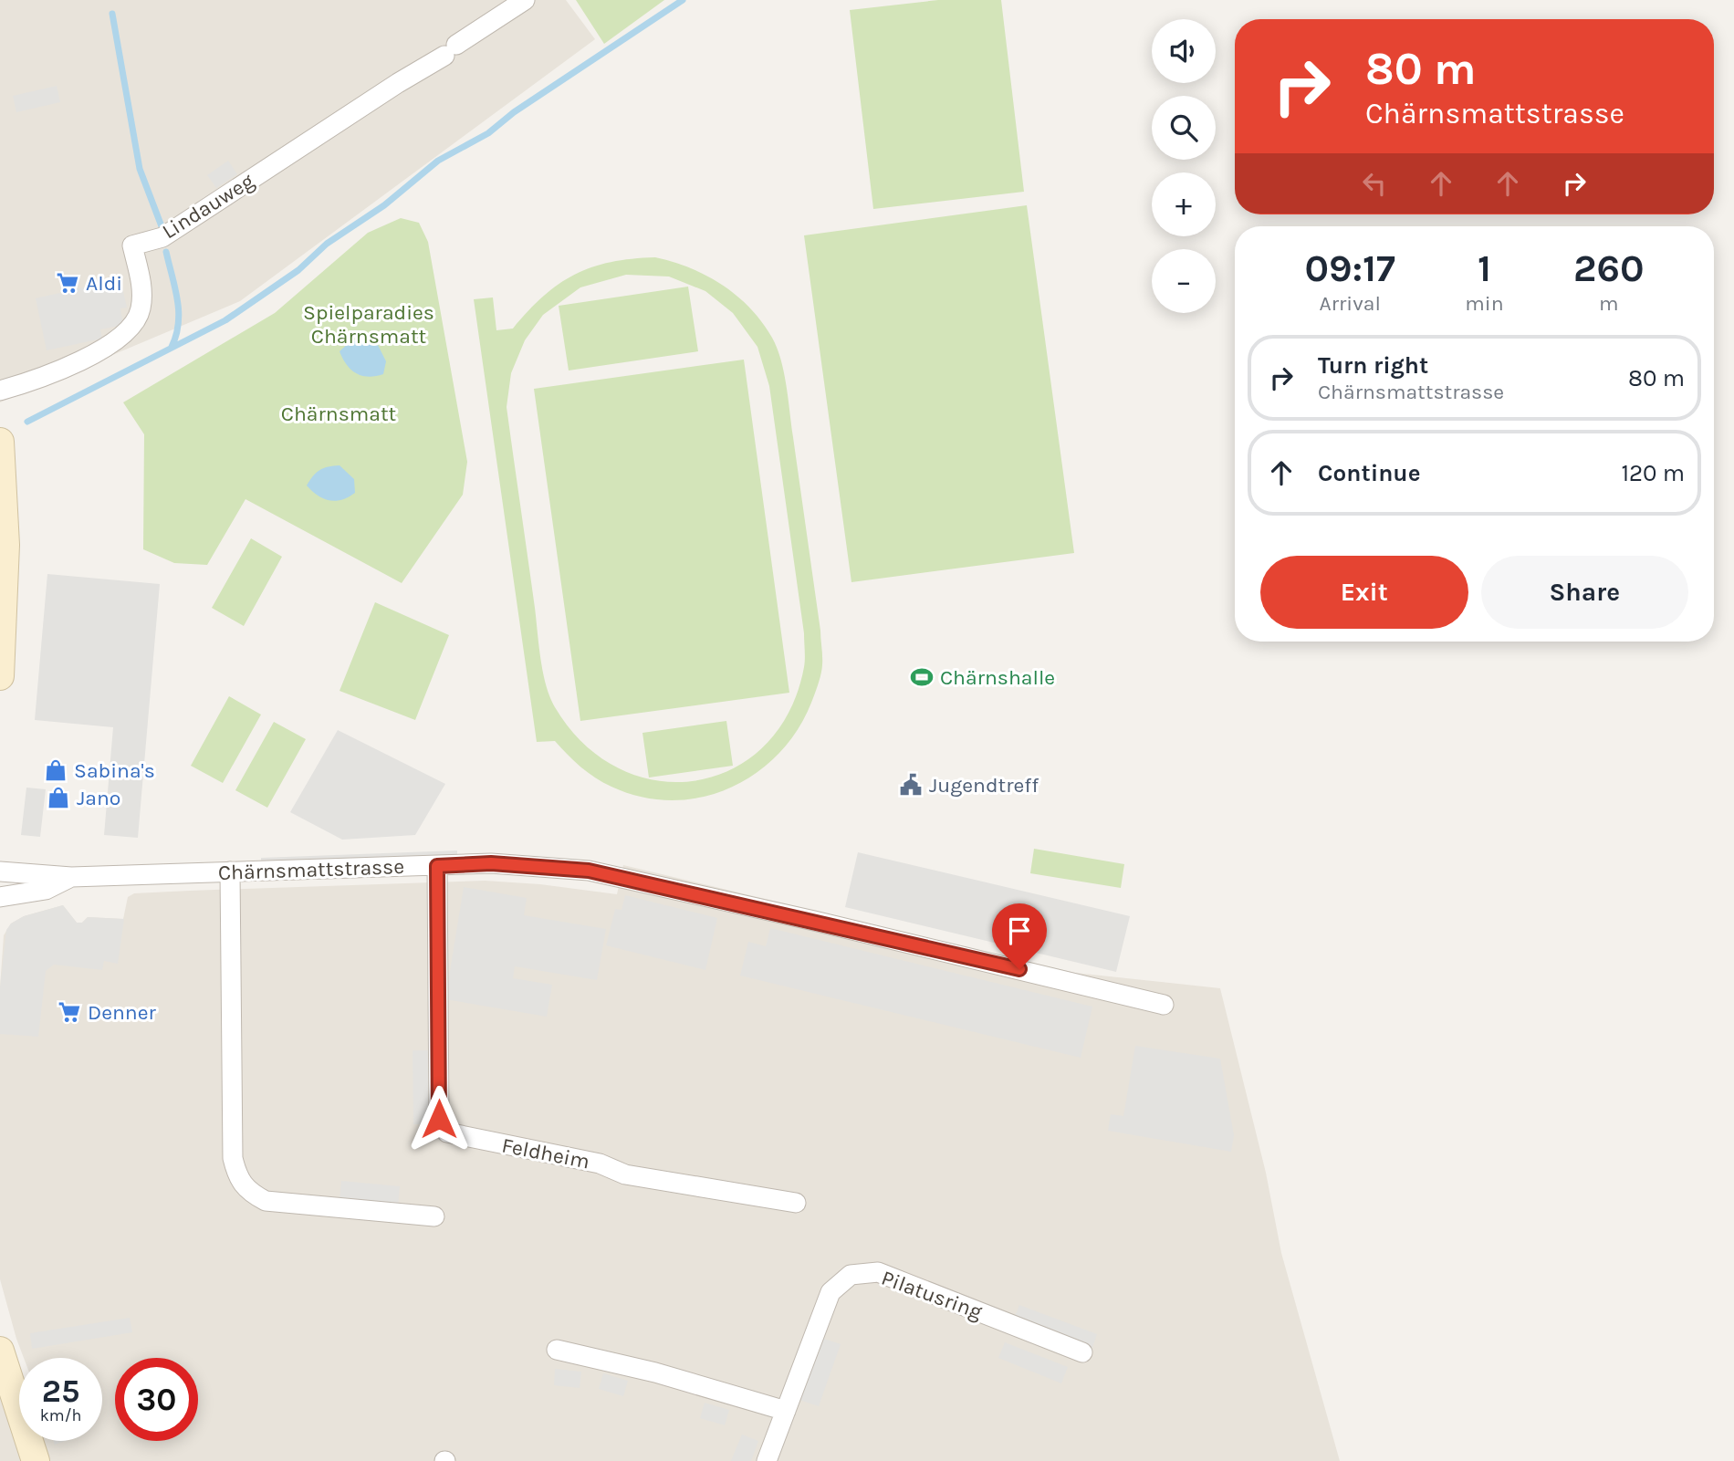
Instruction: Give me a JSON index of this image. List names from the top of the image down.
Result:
{
  "streets": {
    "street": [
      "Lindauweg",
      "Chärnsmattstrasse",
      "Feldheim",
      "Pilatusring"
    ]
  },
  "crossings": [
    ["Chärnsmattstrasse", "Feldheim"]
  ],
  "parks": ["Spielparadies Chärnsmatt", "Chärnsmatt"],
  "places": {
    "supermarket": ["Aldi", "Denner"],
    "sports": ["Chärnshalle"],
    "shop": ["Sabina's", "Jano"],
    "public building": ["Jugendtreff"]
  },
  "page": {
    "map_buttons": ["+", "−"],
    "turn": ["80 m", "Chärnsmattstrasse"],
    "eta": [
      "09:17",
      "Arrival",
      "1",
      "min",
      "260",
      "m"
    ],
    "list": [
      {
        "name": "Turn right",
        "note": "Chärnsmattstrasse",
        "value": "80 m"
      },
      {
        "name": "Continue",
        "value": "120 m"
      }
    ],
    "buttons": ["Exit", "Share"],
    "speed": "25 km/h",
    "limit": "30"
  }
}
